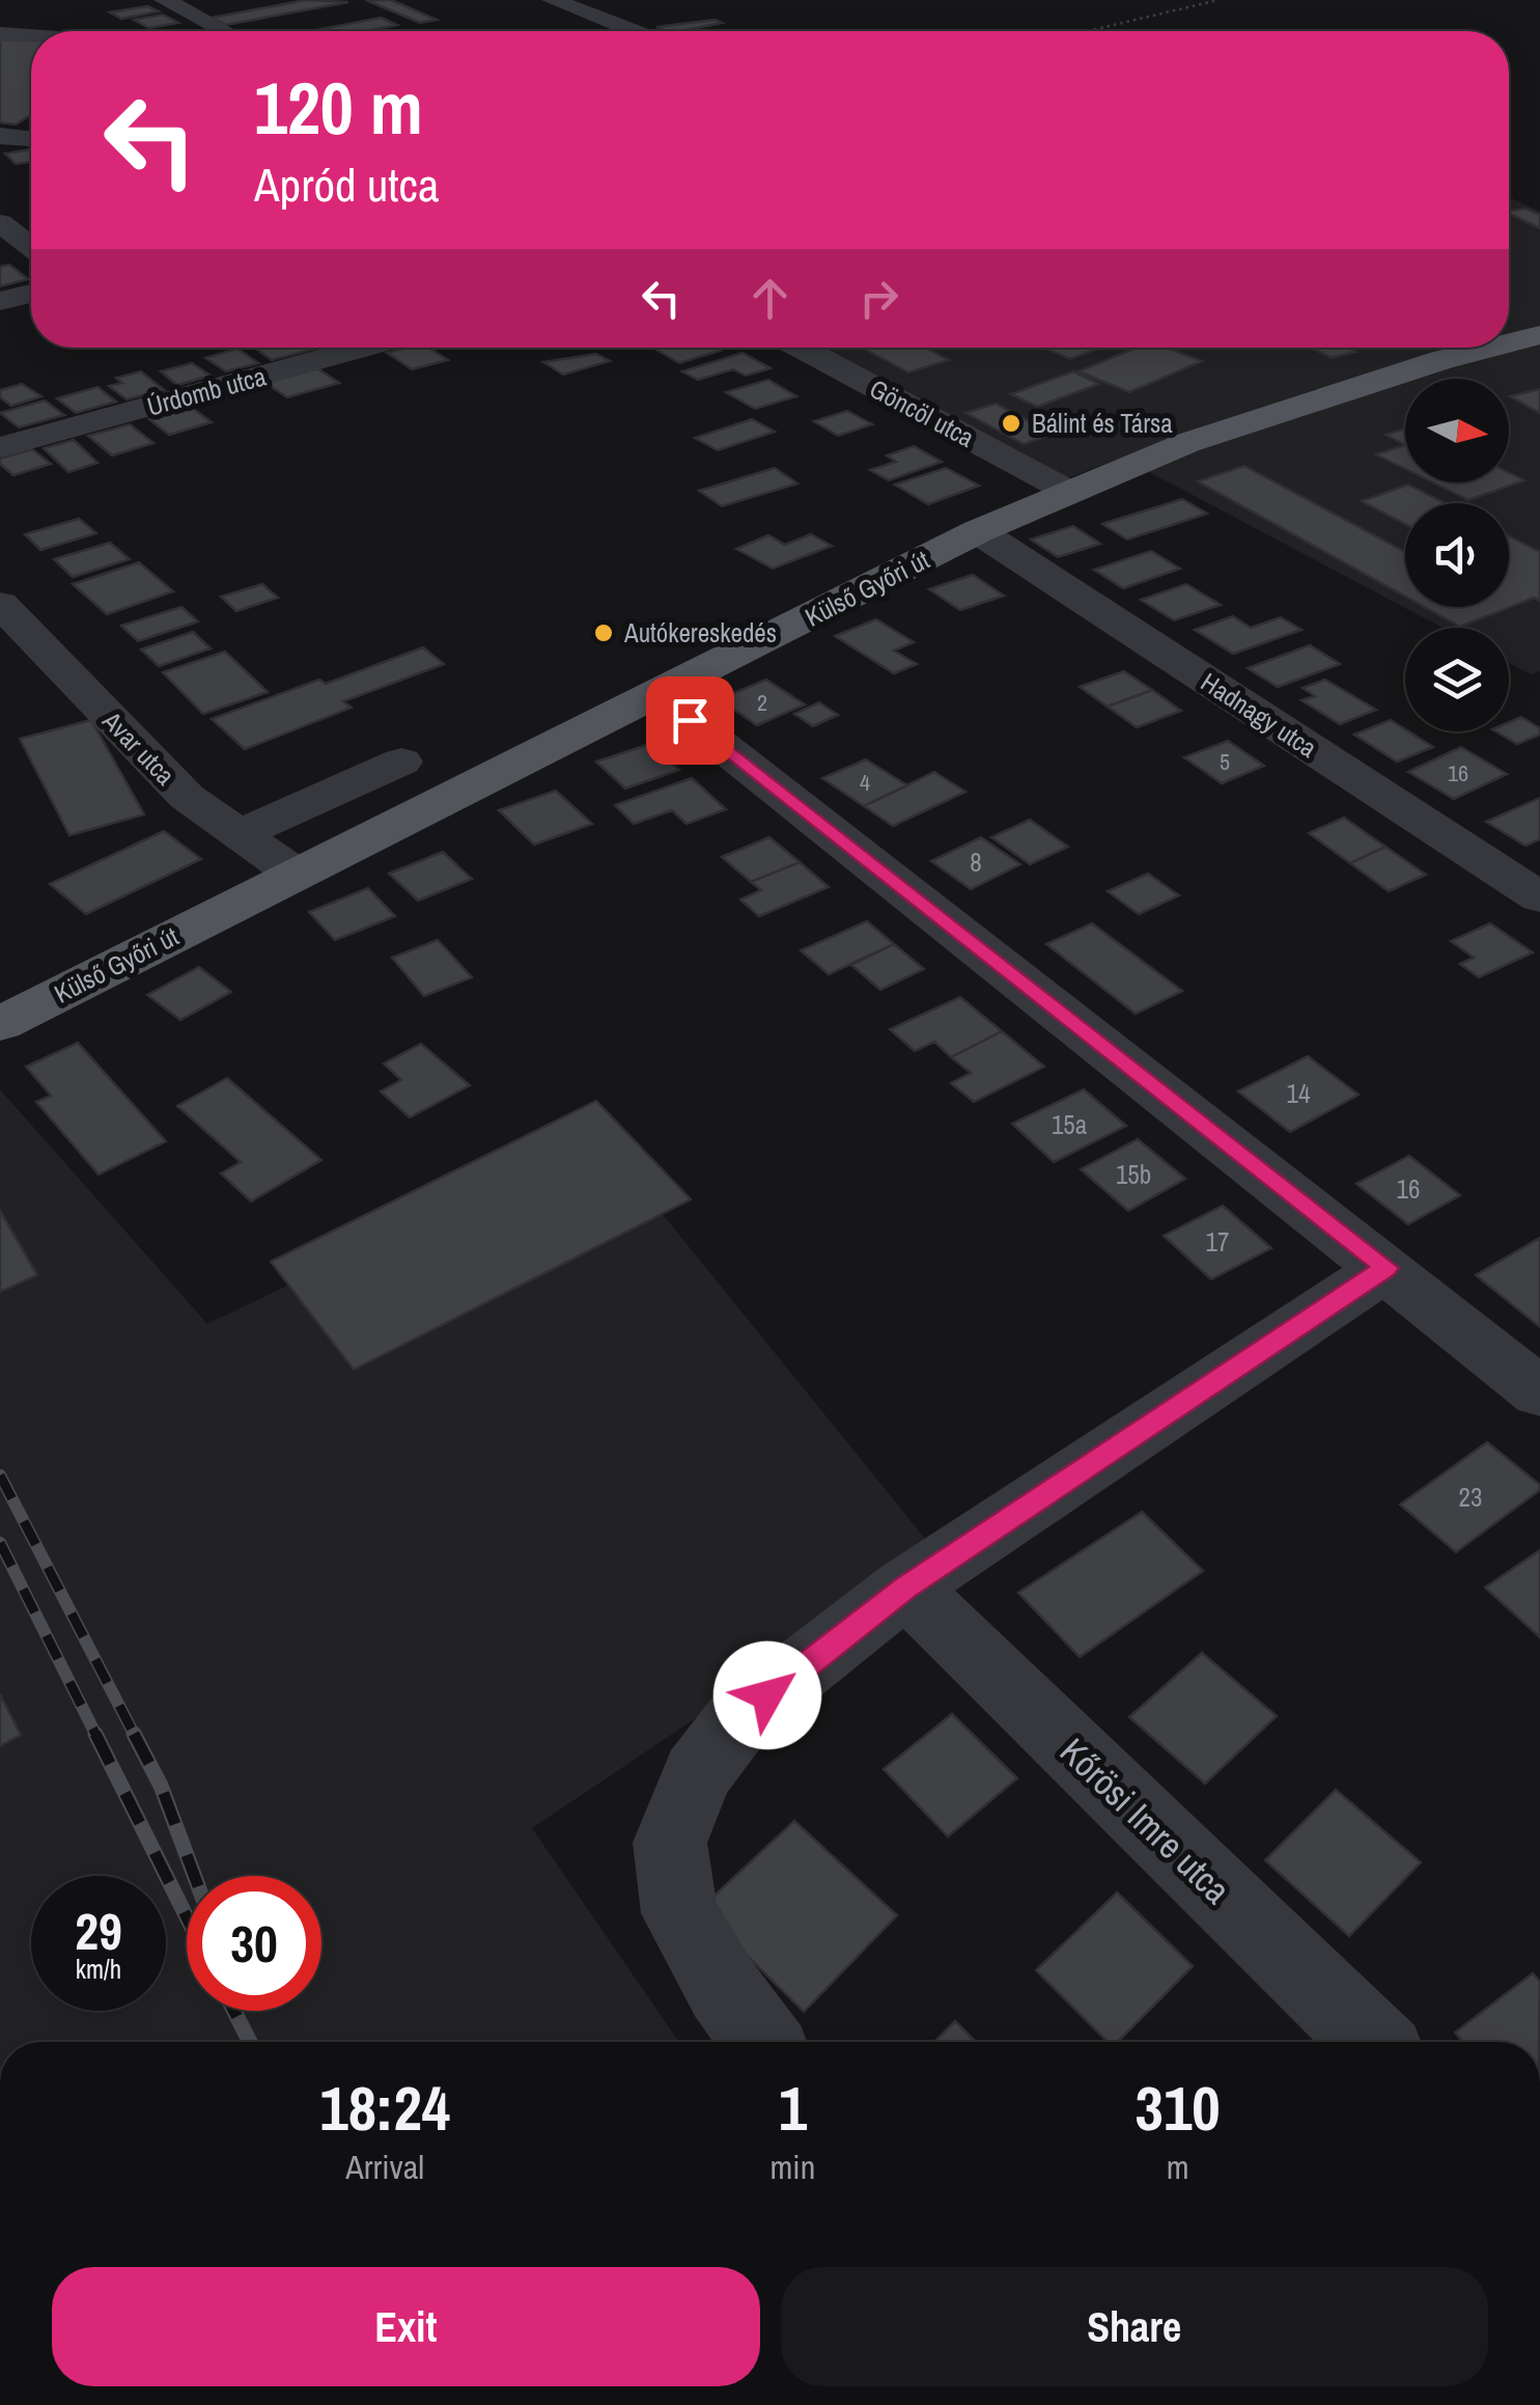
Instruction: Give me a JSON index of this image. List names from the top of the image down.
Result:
{
  "streets": {
    "main road": ["Külső Győri út"],
    "street": [
      "Úrdomb utca",
      "Göncöl utca",
      "Hadnagy utca",
      "Avar utca",
      "Kőrösi Imre utca"
    ]
  },
  "crossings": [
    ["Göncöl utca", "Külső Győri út"],
    ["Külső Győri út", "Hadnagy utca"],
    ["Külső Győri út", "Avar utca"]
  ],
  "places": ["Bálint és Társa", "Autókereskedés"],
  "house_numbers": [
    "2",
    "5",
    "16",
    "4",
    "8",
    "14",
    "15a",
    "15b",
    "16",
    "17",
    "23"
  ],
  "north": "right",
  "page": {
    "turn": ["120 m", "Apród utca"],
    "speed": "29 km/h",
    "limit": "30",
    "eta": [
      "18:24",
      "Arrival",
      "1",
      "min",
      "310",
      "m"
    ],
    "buttons": ["Exit", "Share"]
  }
}
